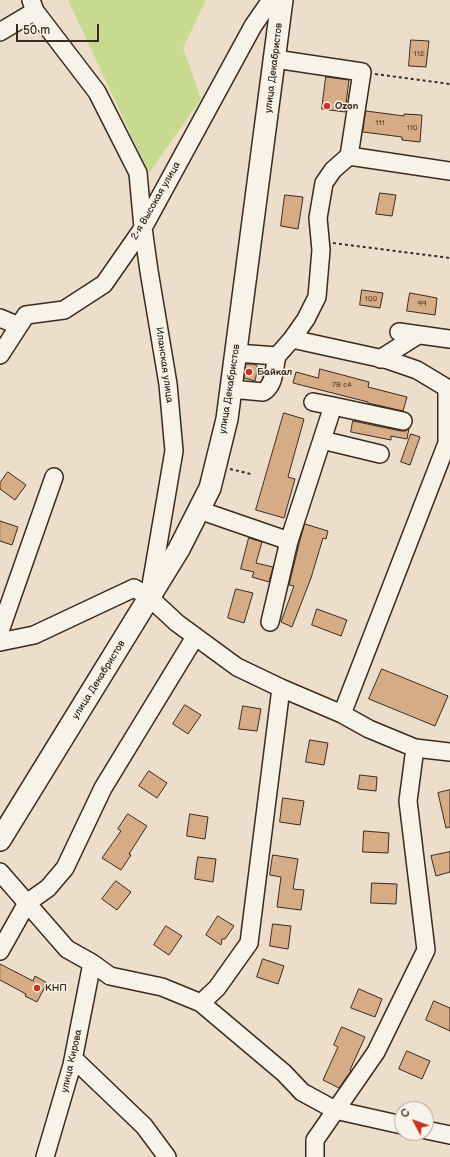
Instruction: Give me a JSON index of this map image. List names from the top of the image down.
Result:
{
  "streets": {
    "main road": ["улица Декабристов"],
    "street": ["2-я Высокая улица", "Иланская улица", "улица Кирова"]
  },
  "crossings": [
    ["улица Декабристов", "2-я Высокая улица"],
    ["улица Декабристов", "Иланская улица"],
    ["2-я Высокая улица", "Иланская улица"]
  ],
  "places": ["Ozon", "Байкал", "КНП"],
  "house_numbers": [
    "112",
    "111",
    "110",
    "100",
    "99",
    "7В с4"
  ],
  "scale_bar": "50 m",
  "north": "top left"
}
